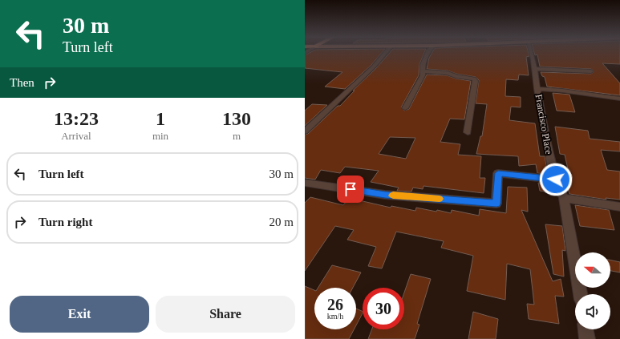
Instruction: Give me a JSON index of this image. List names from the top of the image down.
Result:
{
  "streets": {
    "street": ["Francisco Place"]
  },
  "north": "left",
  "page": {
    "turn": ["30 m", "Turn left"],
    "then": "Then",
    "eta": [
      "13:23",
      "Arrival",
      "1",
      "min",
      "130",
      "m"
    ],
    "list": [
      {
        "name": "Turn left",
        "value": "30 m"
      },
      {
        "name": "Turn right",
        "value": "20 m"
      }
    ],
    "speed": "26 km/h",
    "limit": "30",
    "buttons": ["Exit", "Share"]
  }
}
